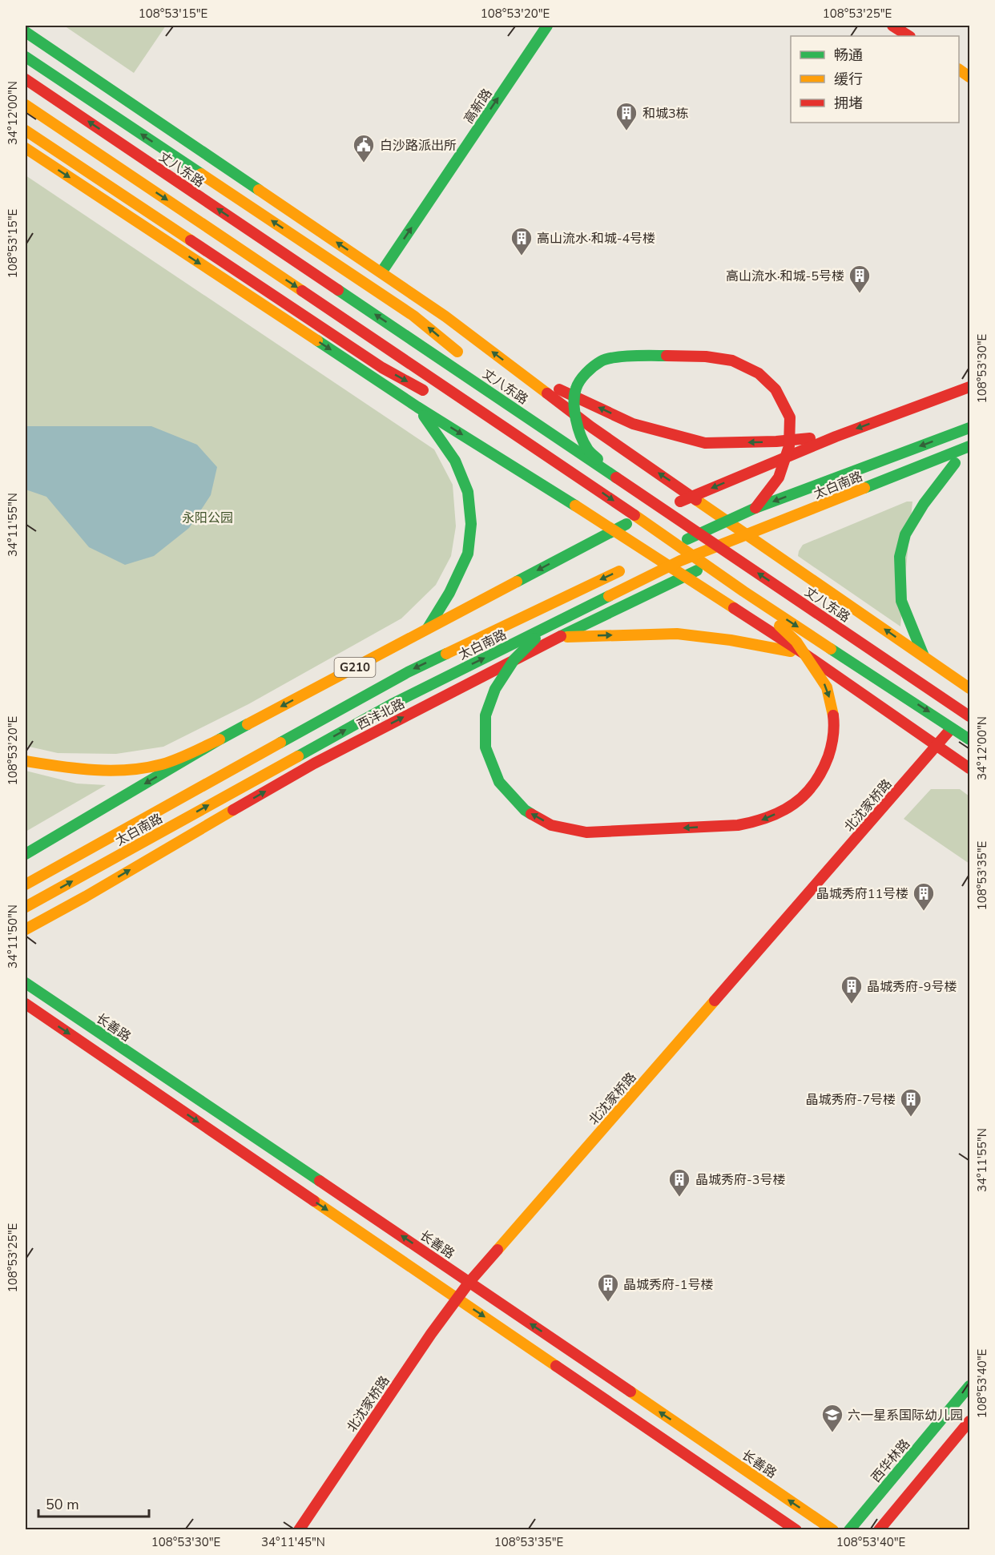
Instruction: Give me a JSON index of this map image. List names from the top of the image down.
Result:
{
  "streets": {
    "main road": [
      "高新路",
      "丈八东路",
      "太白南路",
      "G210",
      "西沣北路",
      "北沈家桥路",
      "长善路",
      "西华林路"
    ]
  },
  "crossings": [
    ["北沈家桥路", "长善路"]
  ],
  "one_way": ["高新路"],
  "parks": ["永阳公园"],
  "places": {
    "building": [
      "和城3栋",
      "高山流水·和城-4号楼",
      "高山流水·和城-5号楼",
      "晶城秀府11号楼",
      "晶城秀府-9号楼",
      "晶城秀府-7号楼",
      "晶城秀府-3号楼",
      "晶城秀府-1号楼"
    ],
    "public building": ["白沙路派出所"],
    "school or university": ["六一星系国际幼儿园"]
  },
  "legend": ["畅通", "缓行", "拥堵"],
  "scale_bar": "50 m",
  "coordinates": [
    "108°53'15\"E",
    "108°53'20\"E",
    "108°53'25\"E",
    "34°12'00\"N",
    "108°53'30\"E",
    "34°11'55\"N",
    "108°53'35\"E",
    "34°11'50\"N",
    "108°53'40\"E",
    "34°11'45\"N"
  ]
}
